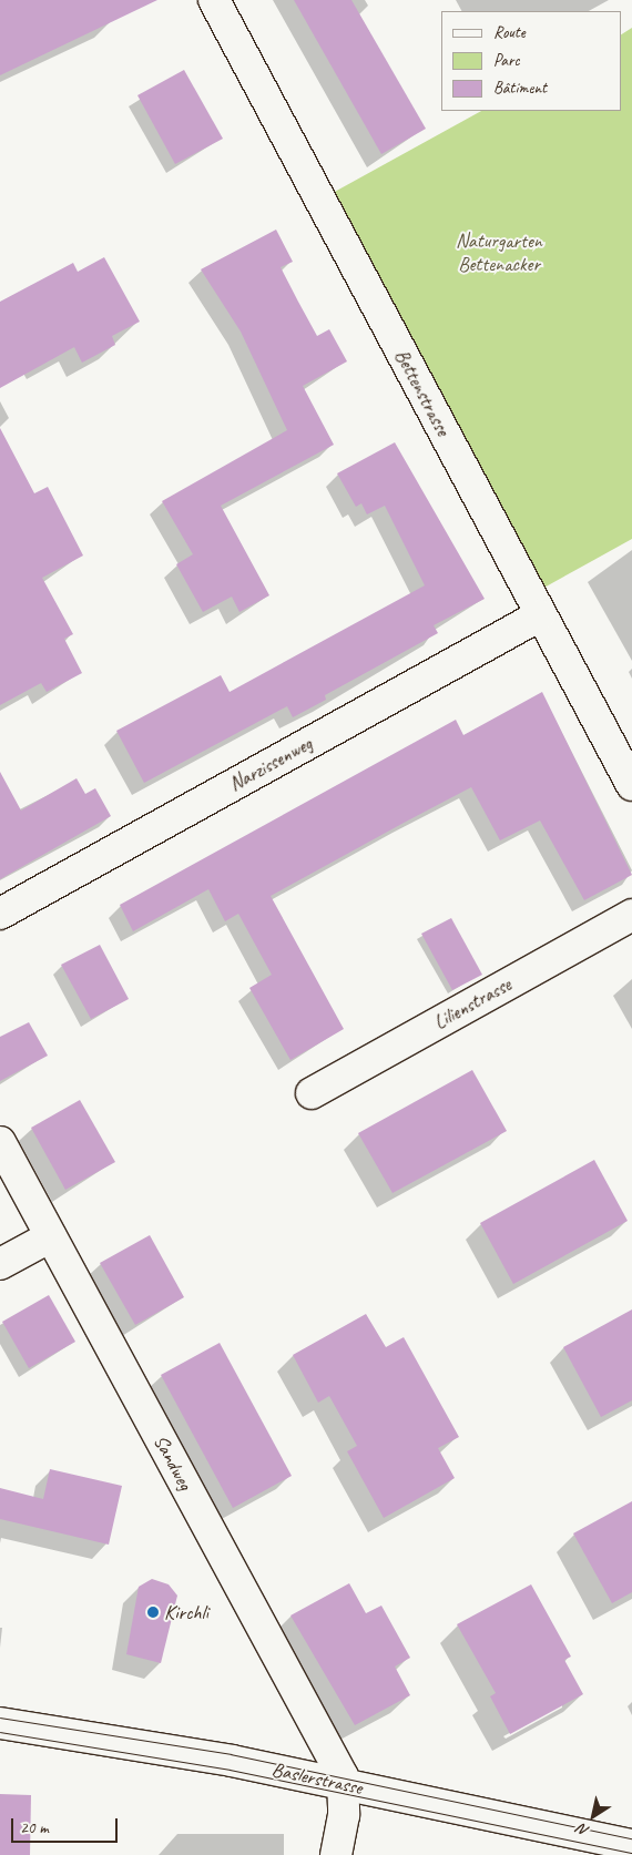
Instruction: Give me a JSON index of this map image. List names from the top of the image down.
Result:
{
  "streets": {
    "street": [
      "Bettenstrasse",
      "Narzissenweg",
      "Lilienstrasse",
      "Sandweg",
      "Baslerstrasse"
    ]
  },
  "crossings": [
    ["Bettenstrasse", "Narzissenweg"],
    ["Sandweg", "Baslerstrasse"]
  ],
  "parks": ["Naturgarten Bettenacker"],
  "places": ["Kirchli"],
  "legend": ["Route", "Parc", "Bâtiment"],
  "scale_bar": "20 m",
  "north": "bottom left"
}
